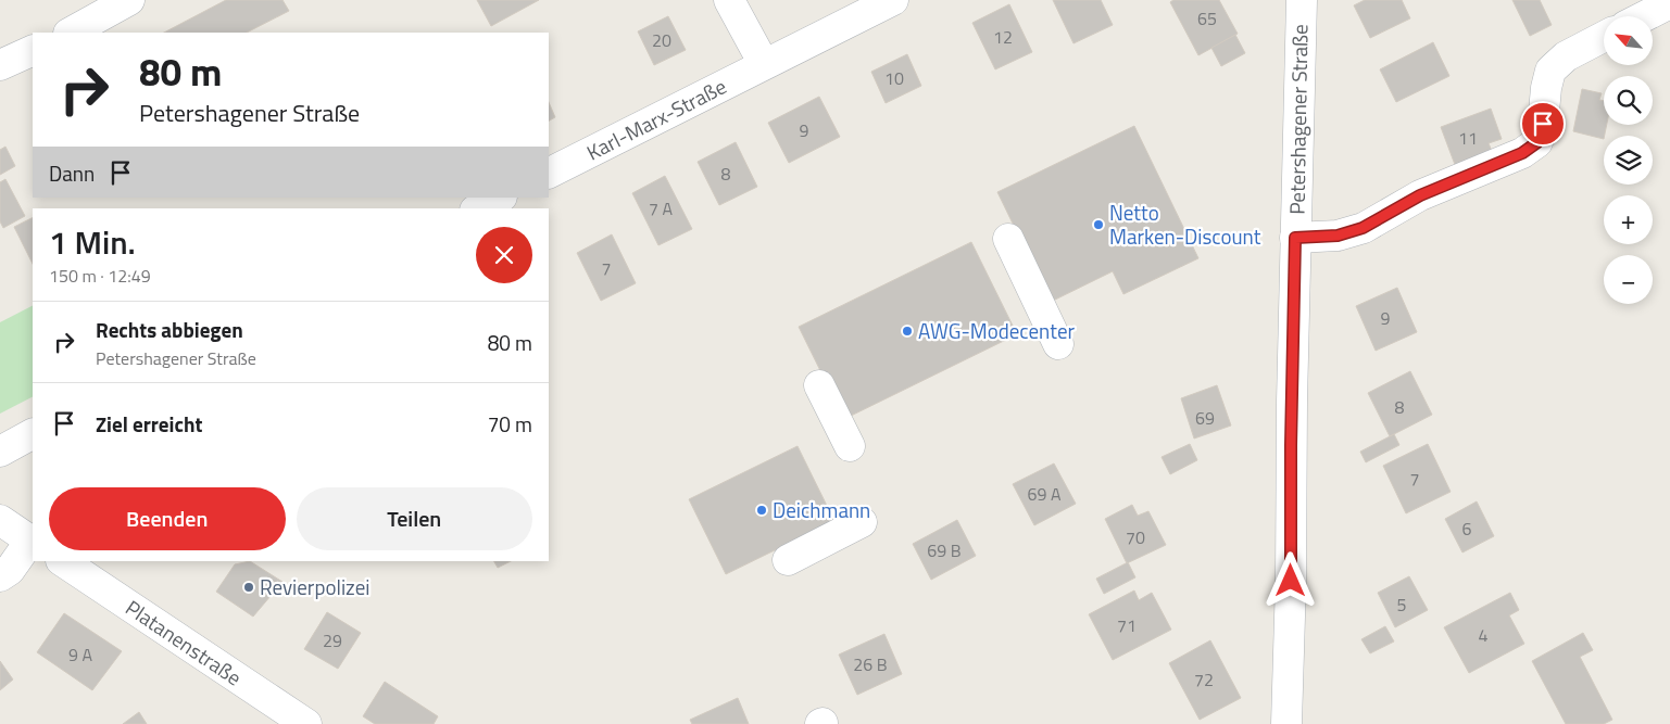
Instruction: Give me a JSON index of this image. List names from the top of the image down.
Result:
{
  "streets": {
    "street": ["Karl-Marx-Straße", "Petershagener Straße", "Platanenstraße"]
  },
  "places": [
    "Netto Marken-Discount",
    "AWG-Modecenter",
    "Deichmann",
    "Revierpolizei"
  ],
  "house_numbers": [
    "65",
    "12",
    "20",
    "10",
    "9",
    "11",
    "8",
    "7 A",
    "7",
    "9",
    "8",
    "69",
    "7",
    "69 A",
    "6",
    "70",
    "69 B",
    "5",
    "71",
    "4",
    "29",
    "9 A",
    "26 B",
    "72"
  ],
  "north": "top left",
  "page": {
    "map_buttons": ["+", "−"],
    "turn": ["80 m", "Petershagener Straße"],
    "then": "Dann",
    "heading": ["1 Min.", "150 m · 12:49"],
    "list": [
      {
        "name": "Rechts abbiegen",
        "note": "Petershagener Straße",
        "value": "80 m"
      },
      {
        "name": "Ziel erreicht",
        "value": "70 m"
      }
    ],
    "buttons": ["Beenden", "Teilen"]
  }
}
